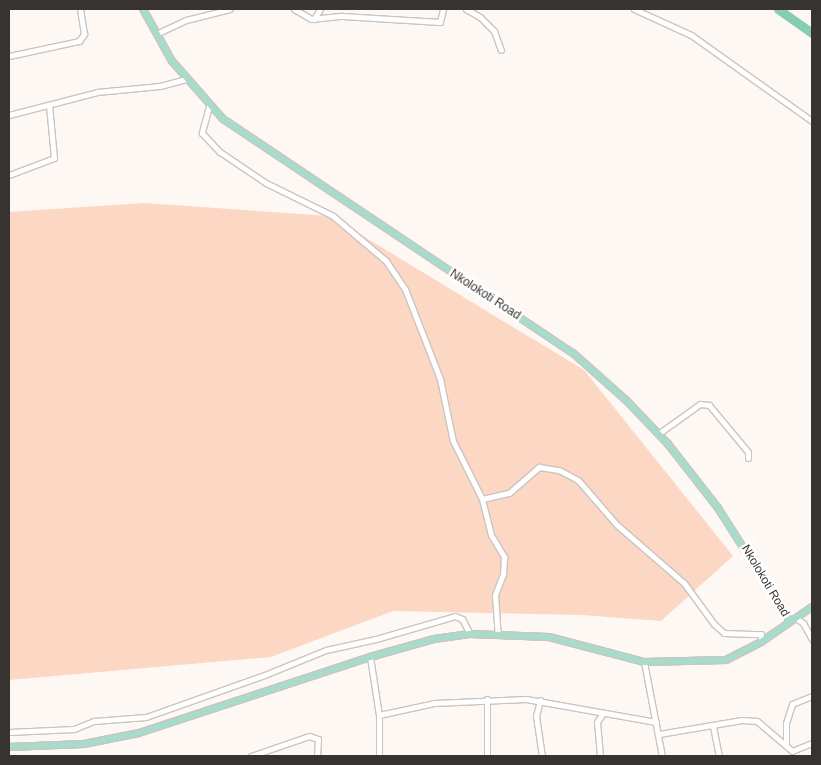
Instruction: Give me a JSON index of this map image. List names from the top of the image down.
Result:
{
  "streets": {
    "main road": ["Nkolokoti Road"]
  }
}
